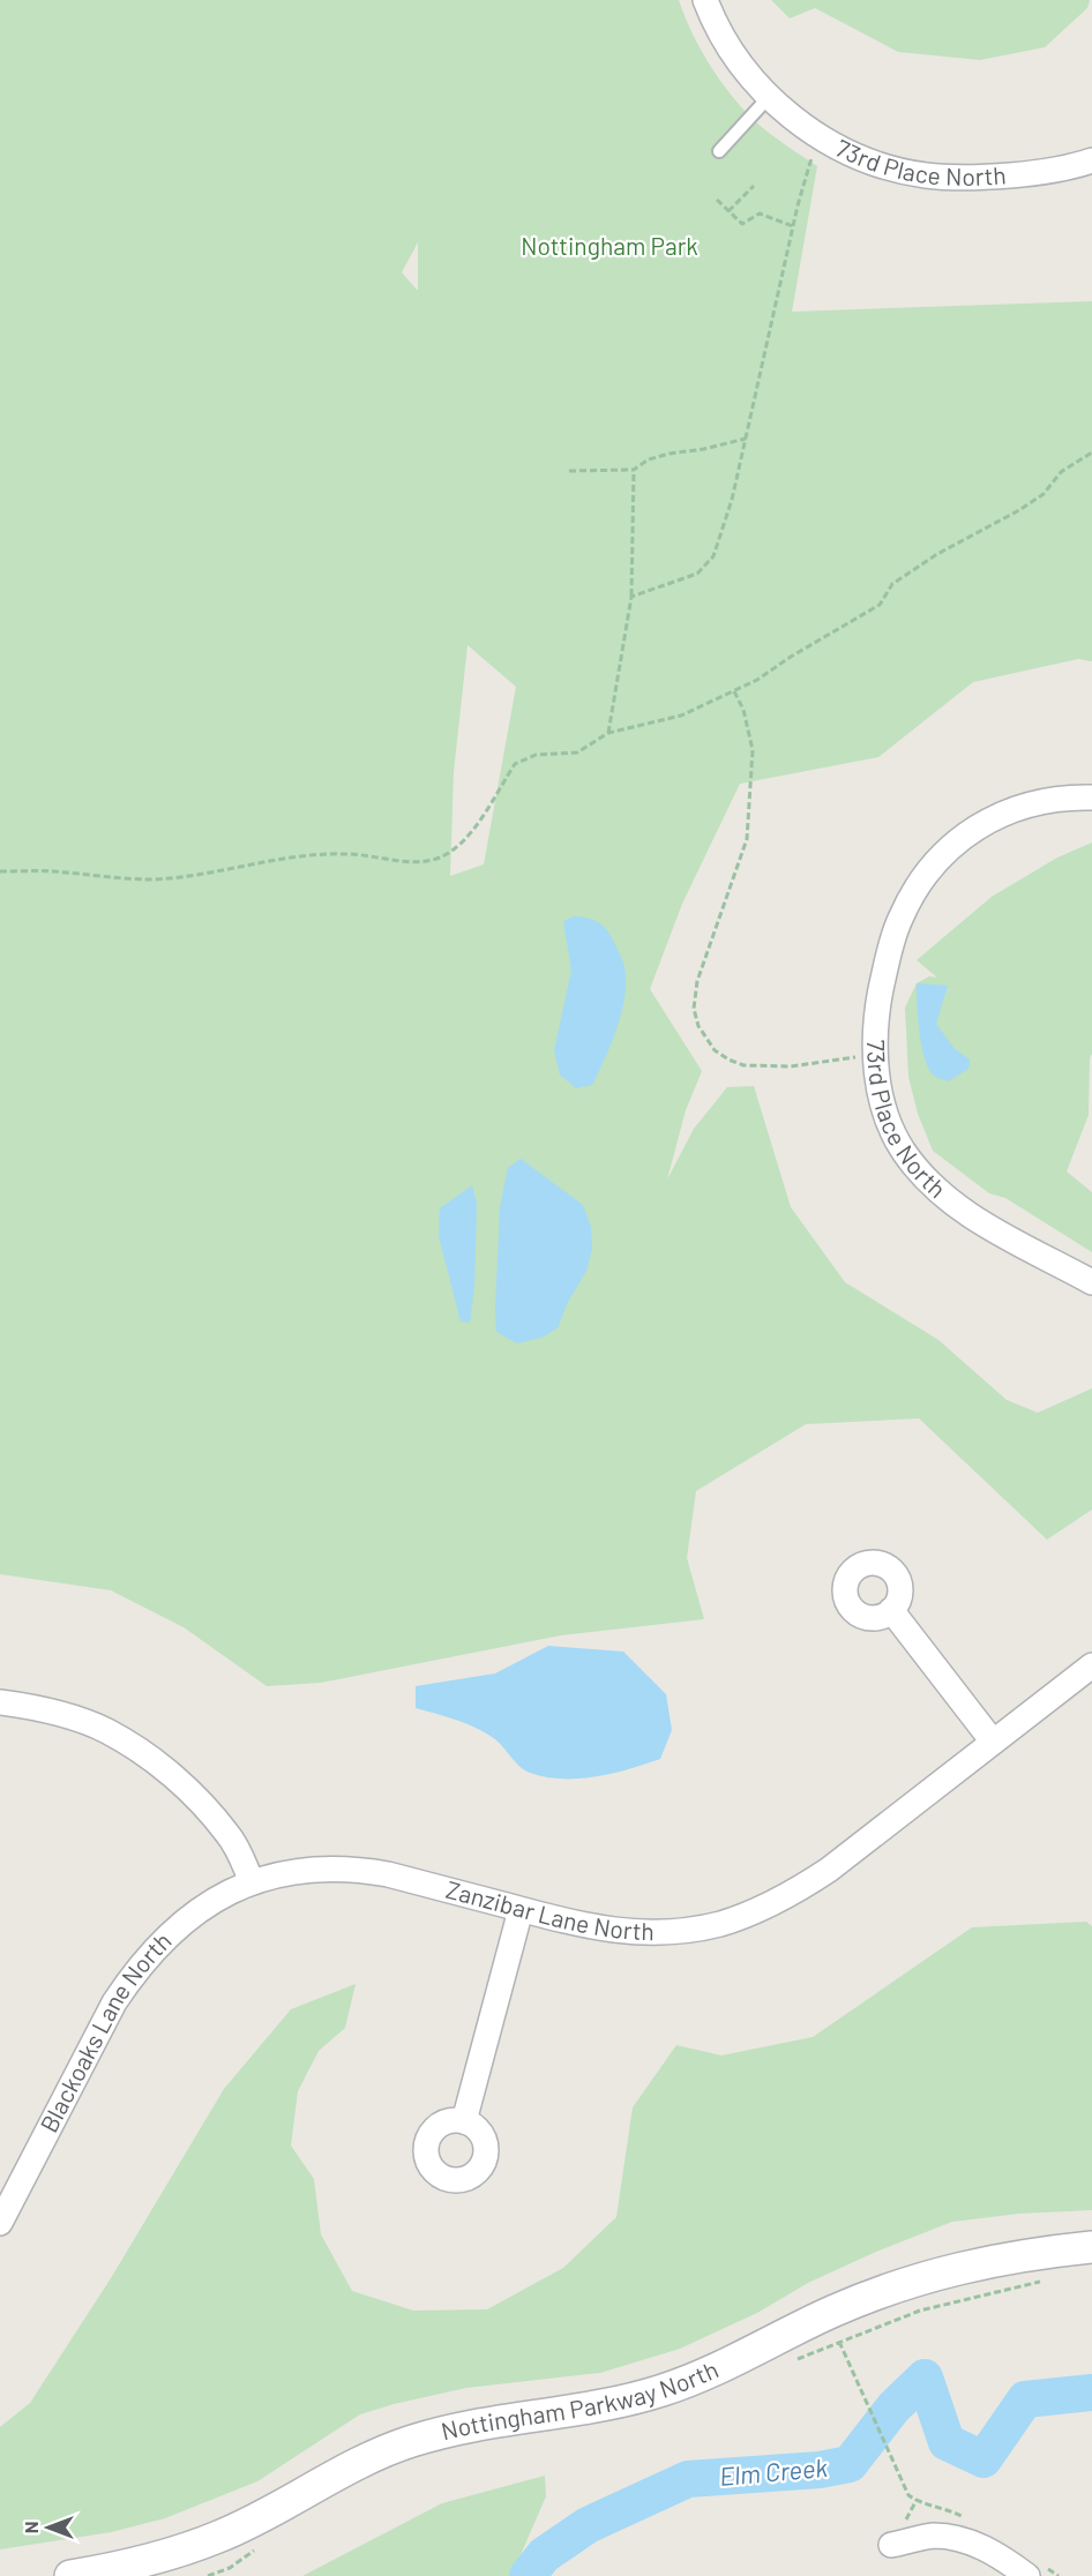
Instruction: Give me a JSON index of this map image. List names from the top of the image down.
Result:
{
  "streets": {
    "street": [
      "73rd Place North",
      "Zanzibar Lane North",
      "Blackoaks Lane North",
      "Nottingham Parkway North"
    ]
  },
  "crossings": [
    ["Zanzibar Lane North", "Blackoaks Lane North"]
  ],
  "water": ["Elm Creek"],
  "parks": ["Nottingham Park"],
  "north": "left"
}
